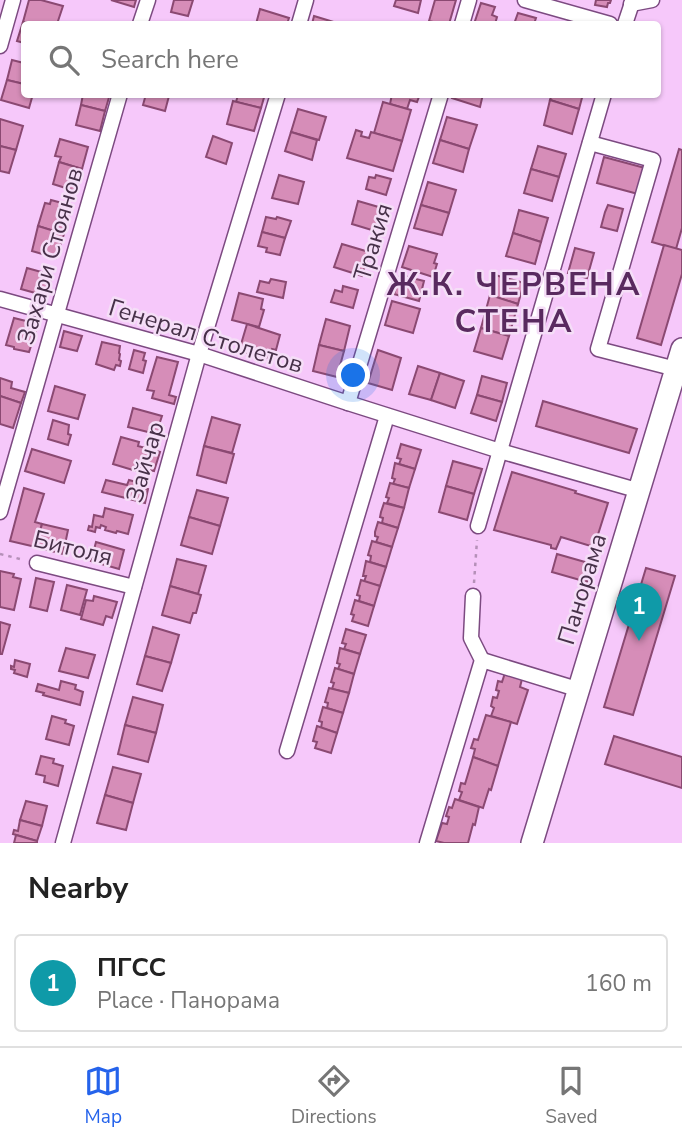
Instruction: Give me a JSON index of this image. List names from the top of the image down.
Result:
{
  "streets": {
    "street": [
      "Тракия",
      "Захари Стоянов",
      "Генерал Столетов",
      "Зайчар",
      "Битоля",
      "Панорама"
    ]
  },
  "crossings": [
    ["Тракия", "Генерал Столетов"],
    ["Захари Стоянов", "Генерал Столетов"],
    ["Генерал Столетов", "Зайчар"],
    ["Генерал Столетов", "Панорама"],
    ["Зайчар", "Битоля"]
  ],
  "districts": ["Ж.К. ЧЕРВЕНА СТЕНА"],
  "page": {
    "search": "Search here",
    "pins": "1",
    "heading": "Nearby",
    "list": [
      {
        "mark": "1",
        "name": "ПГСС",
        "note": "Place · Панорама",
        "value": "160 m"
      }
    ],
    "nav": ["Map", "Directions", "Saved"]
  }
}
